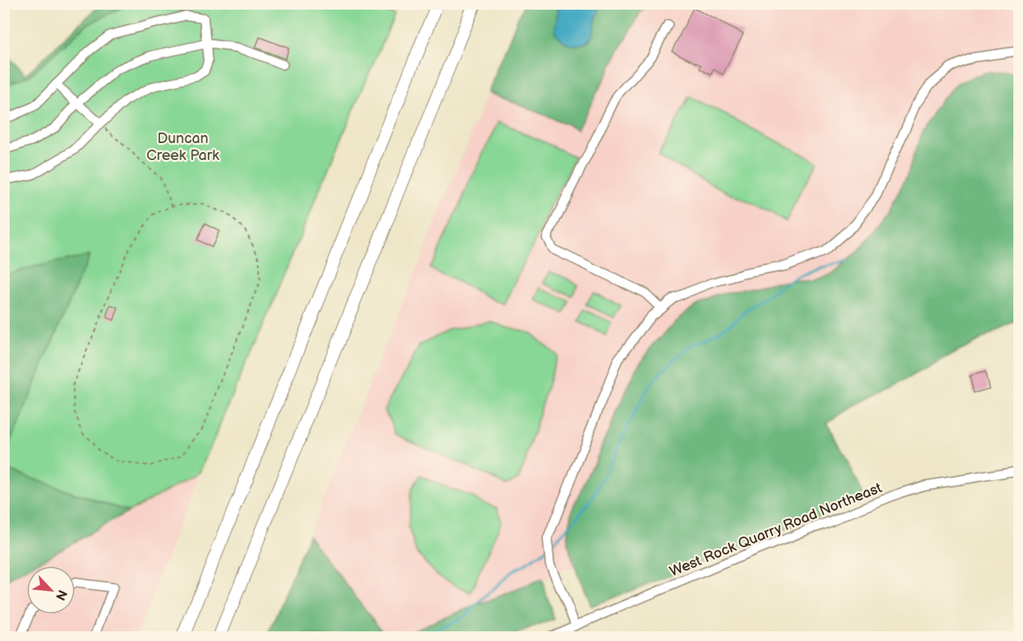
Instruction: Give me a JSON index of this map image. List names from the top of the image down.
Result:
{
  "streets": {
    "street": ["West Rock Quarry Road Northeast"]
  },
  "parks": ["Duncan Creek Park"],
  "north": "bottom right"
}
